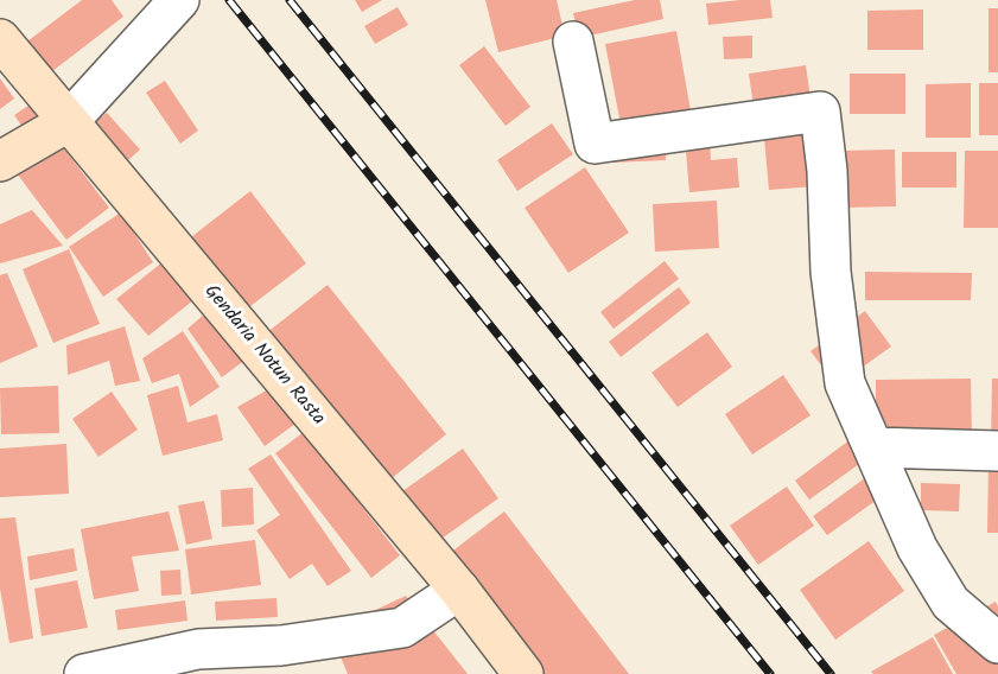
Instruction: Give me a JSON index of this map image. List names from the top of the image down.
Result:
{
  "streets": {
    "main road": ["Gendaria Notun Rasta"]
  }
}
